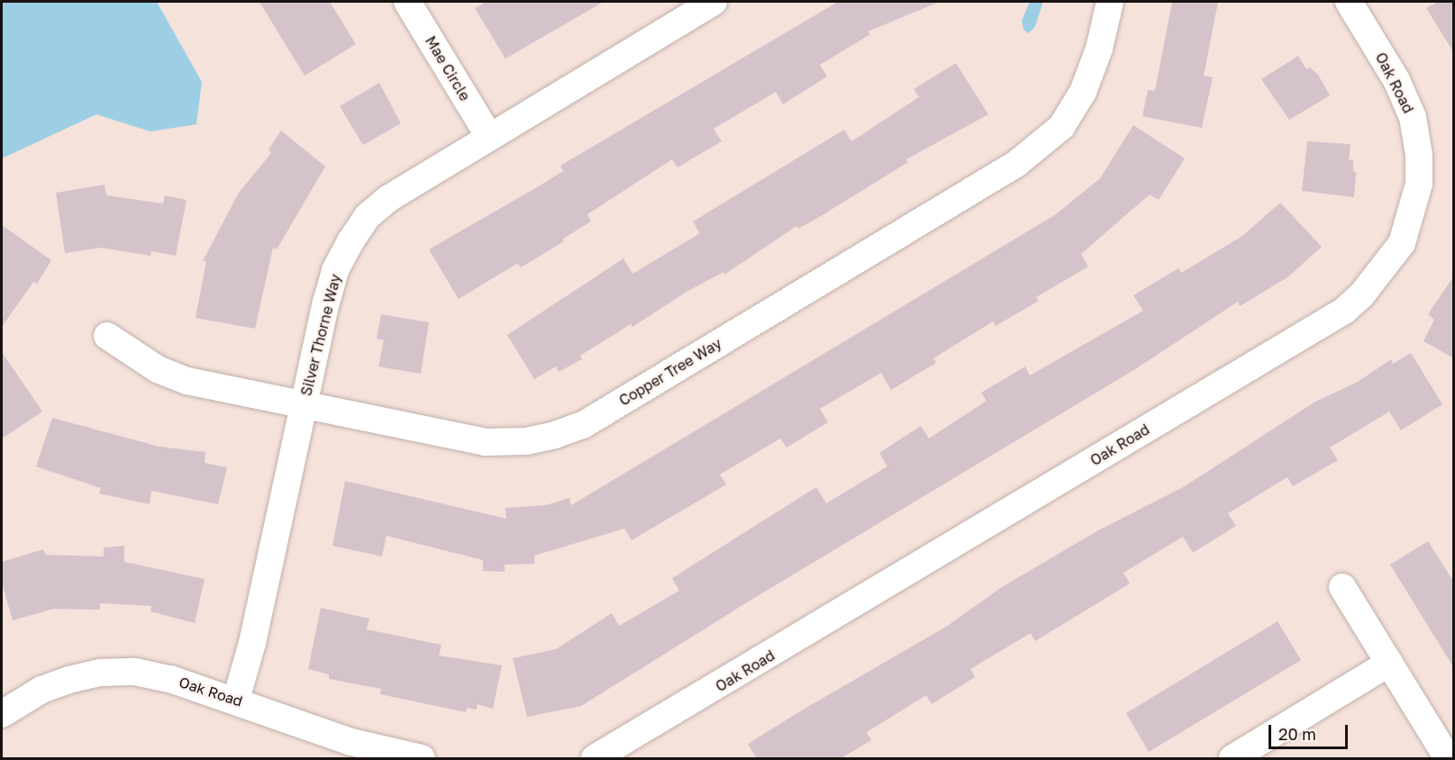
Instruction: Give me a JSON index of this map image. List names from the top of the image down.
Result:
{
  "streets": {
    "street": [
      "Mae Circle",
      "Oak Road",
      "Silver Thorne Way",
      "Copper Tree Way"
    ]
  },
  "crossings": [
    ["Mae Circle", "Silver Thorne Way"],
    ["Oak Road", "Silver Thorne Way"],
    ["Silver Thorne Way", "Copper Tree Way"]
  ],
  "scale_bar": "20 m"
}
